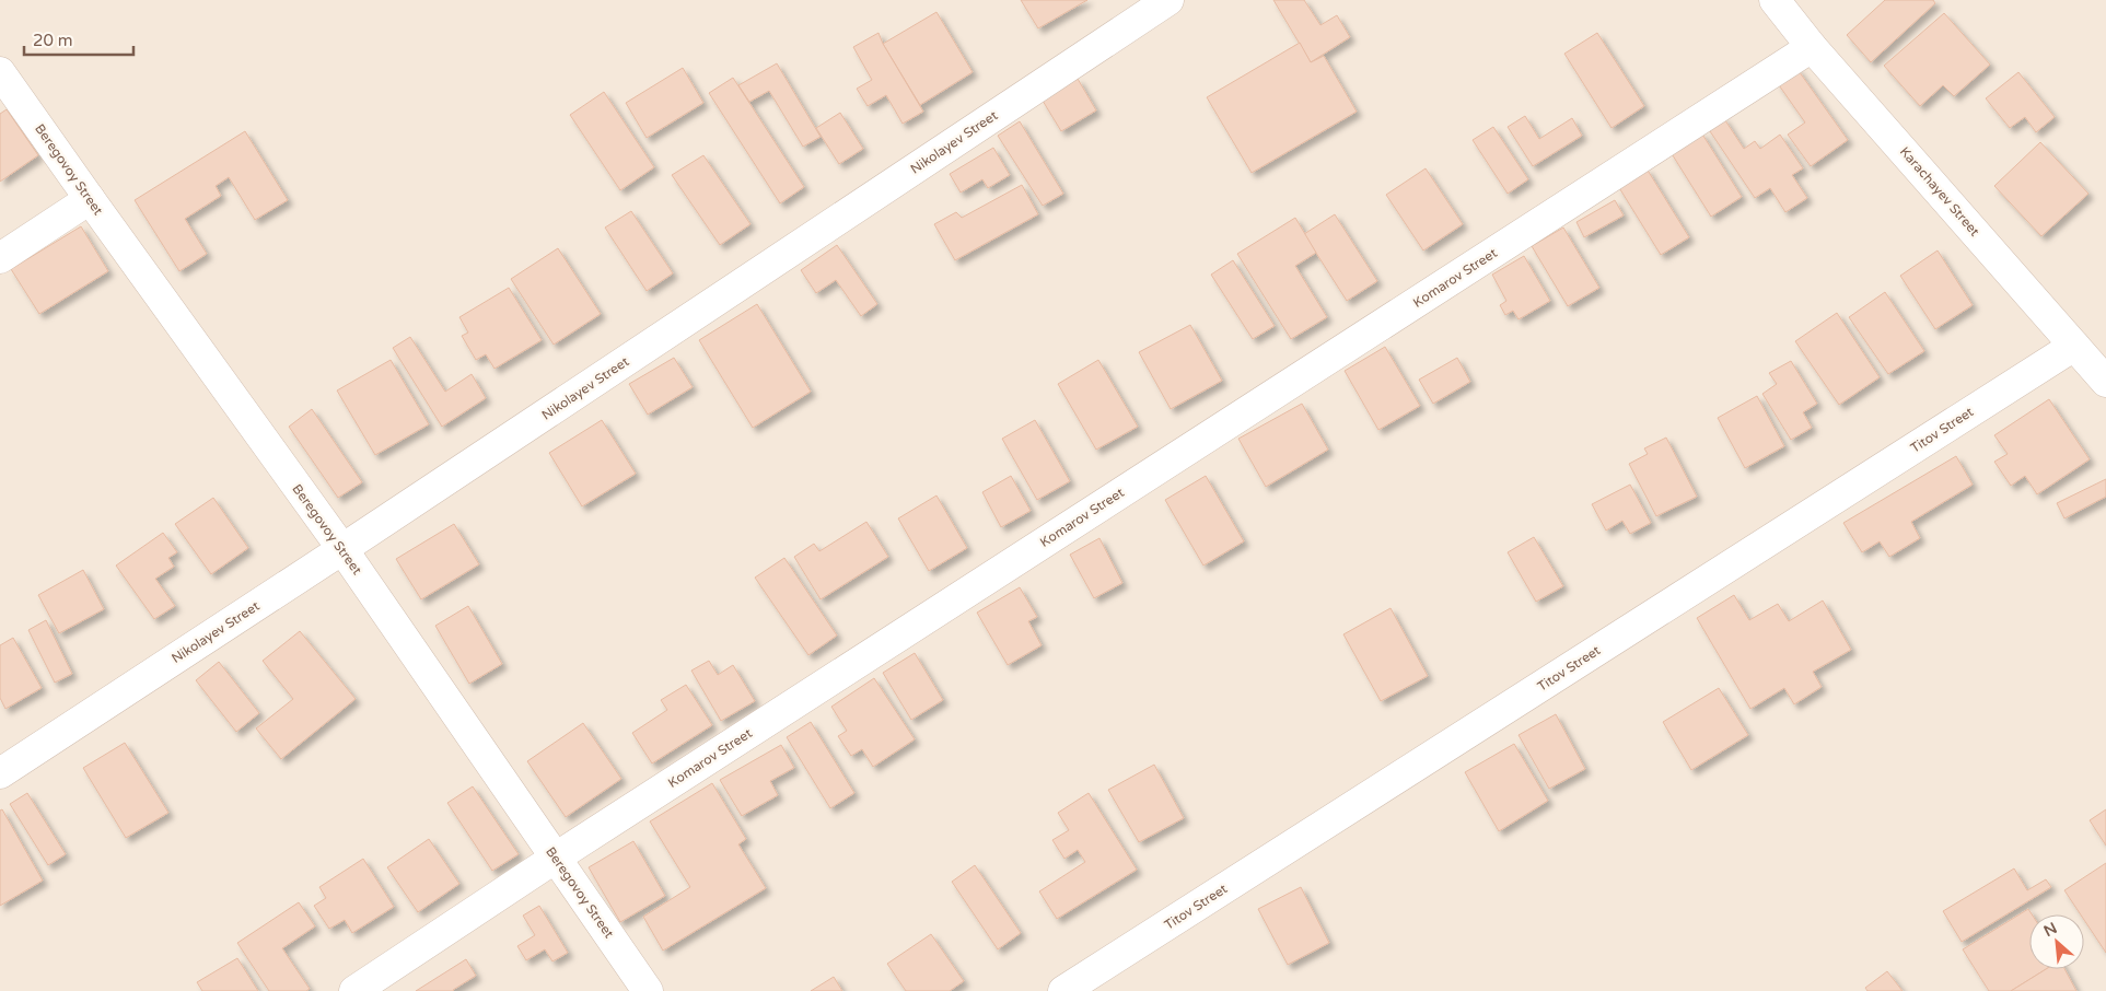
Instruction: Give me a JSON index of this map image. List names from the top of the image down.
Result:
{
  "streets": {
    "street": [
      "Nikolayev Street",
      "Beregovoy Street",
      "Karachayev Street",
      "Komarov Street",
      "Titov Street"
    ]
  },
  "crossings": [
    ["Nikolayev Street", "Beregovoy Street"],
    ["Beregovoy Street", "Komarov Street"],
    ["Karachayev Street", "Komarov Street"],
    ["Karachayev Street", "Titov Street"]
  ],
  "scale_bar": "20 m",
  "north": "top left"
}
